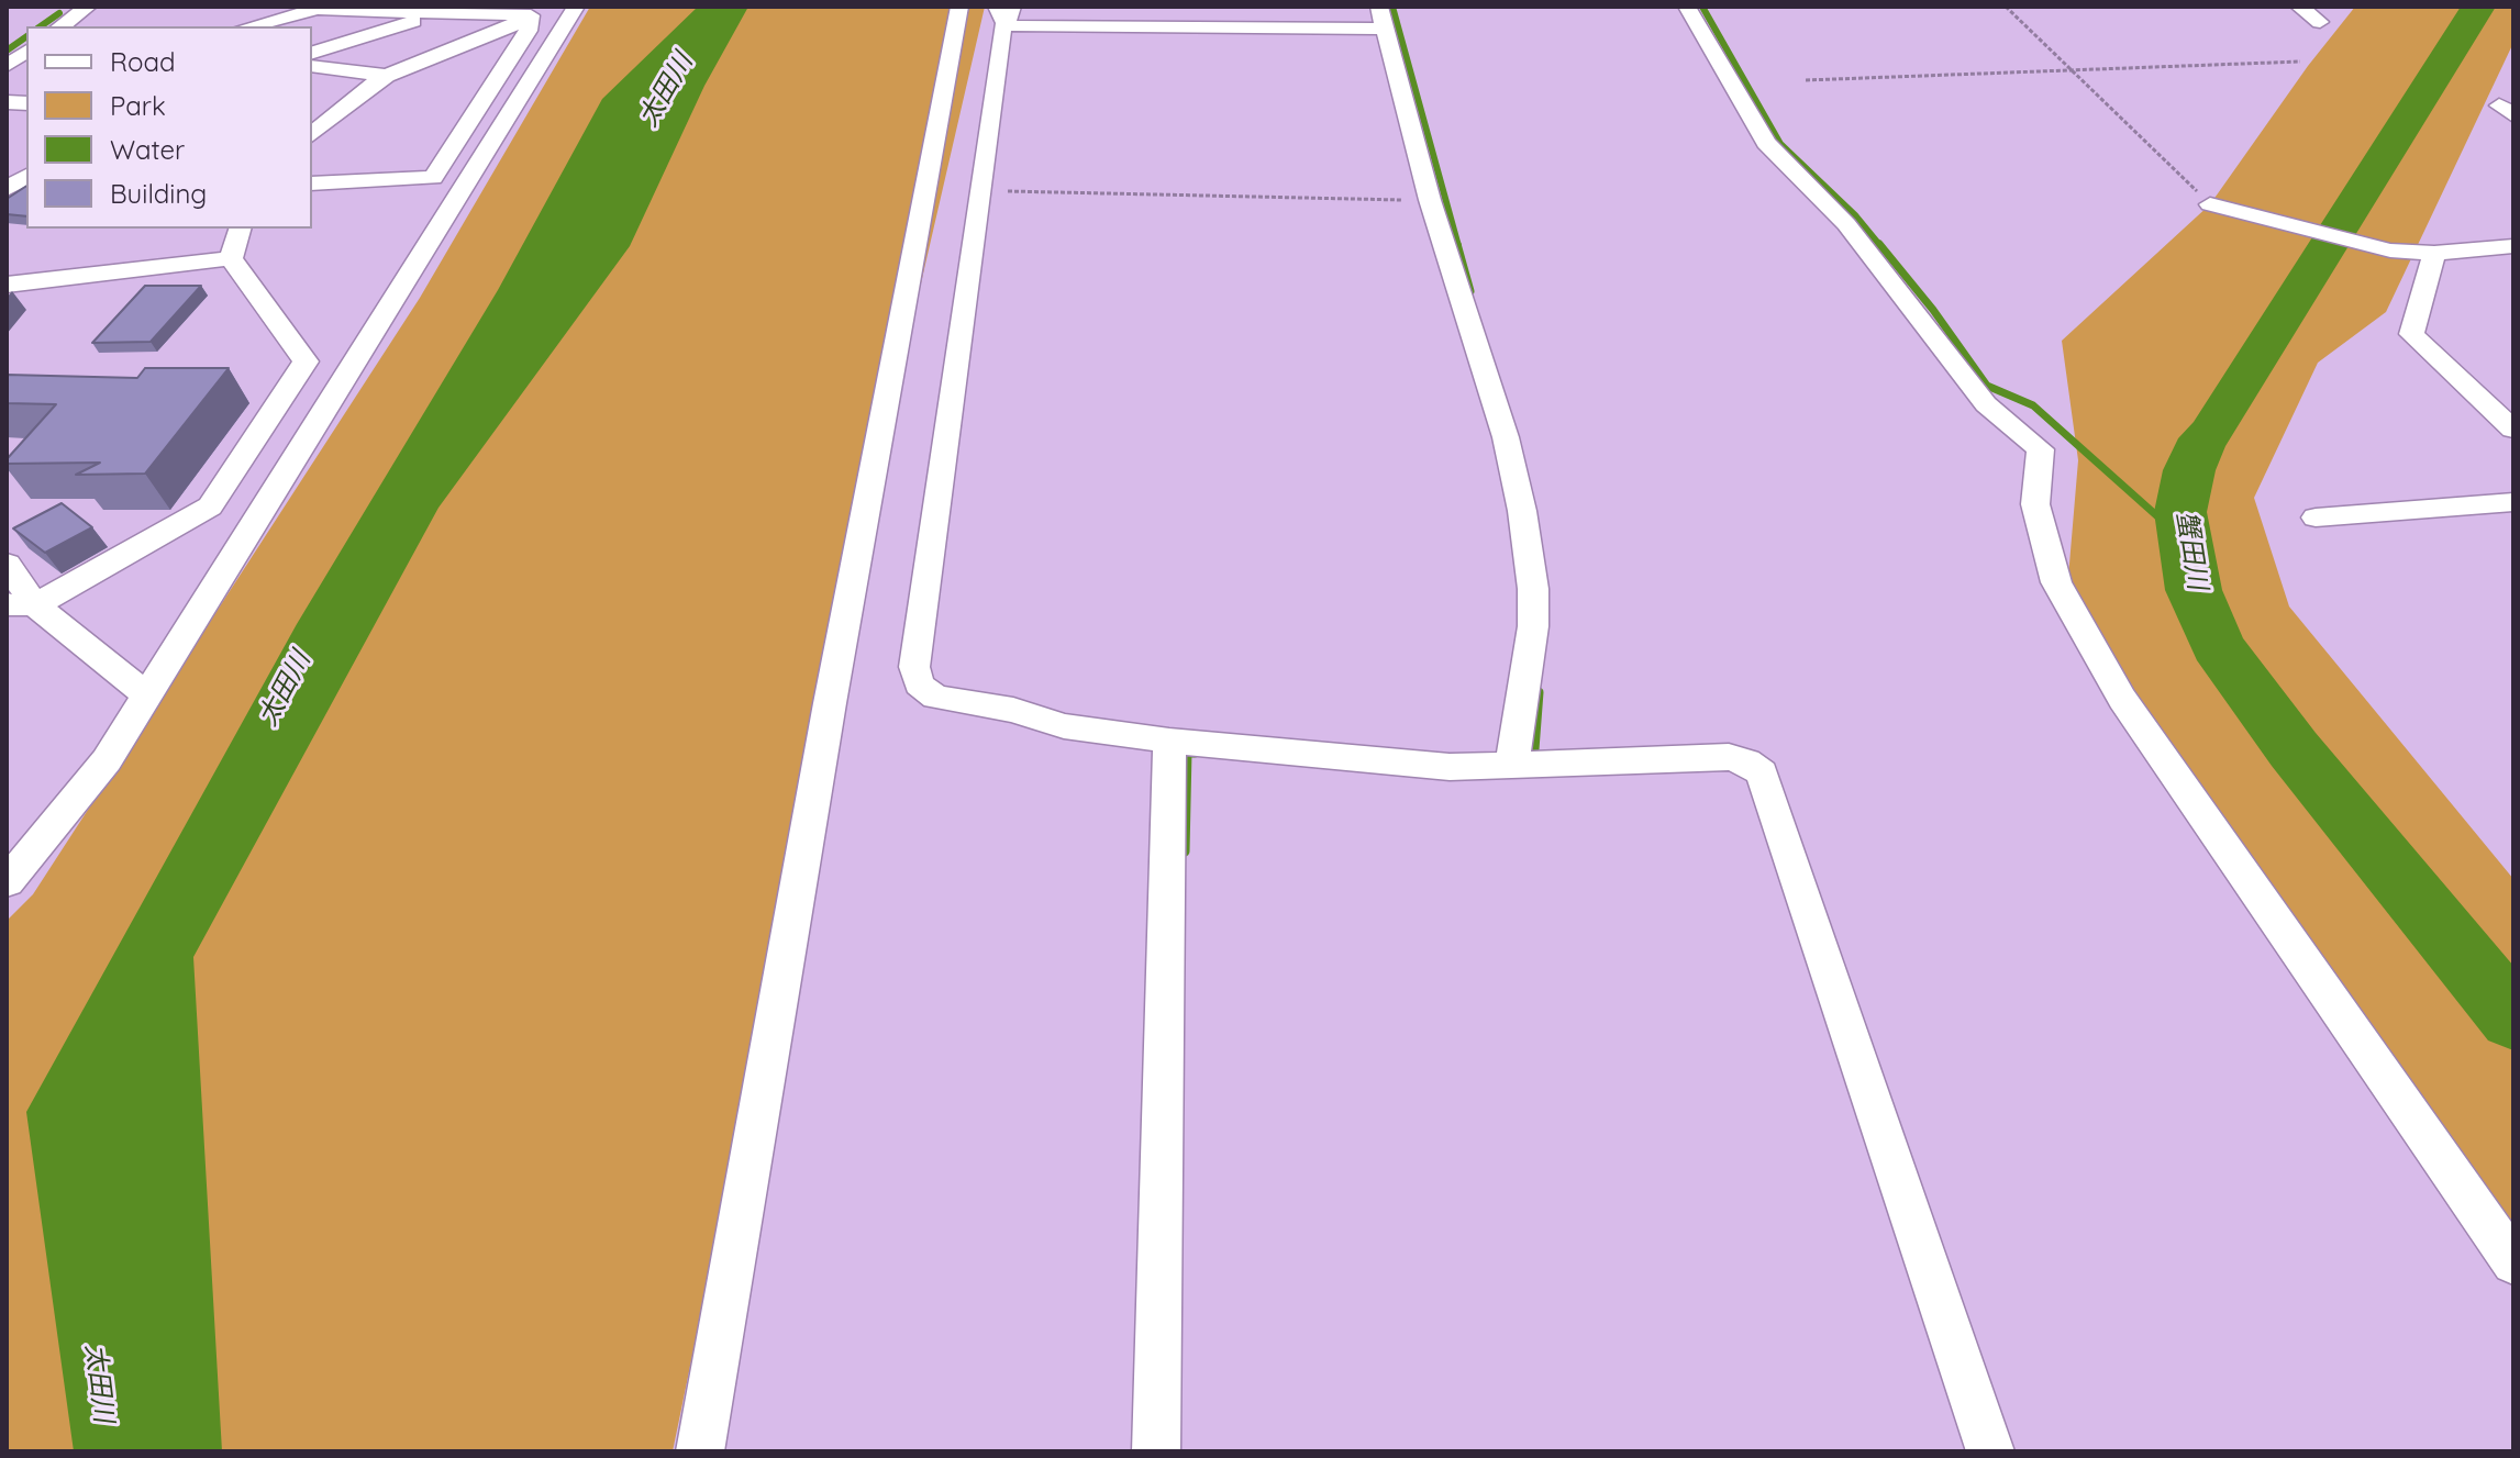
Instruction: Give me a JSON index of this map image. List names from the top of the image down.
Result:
{
  "water": ["太田川", "蟹田川"],
  "legend": [
    "Road",
    "Park",
    "Water",
    "Building"
  ]
}
